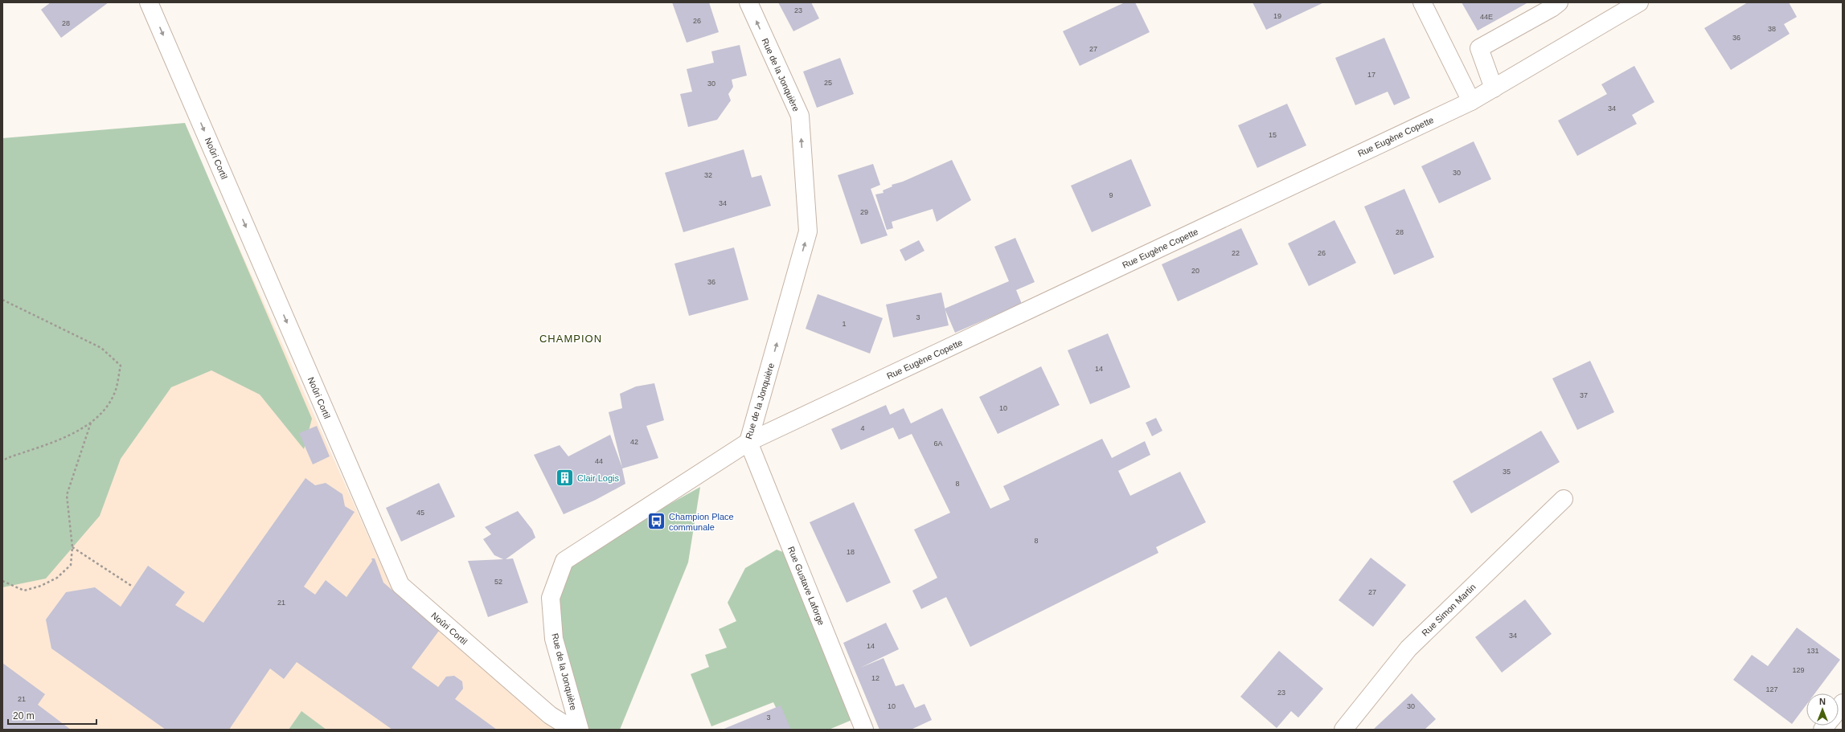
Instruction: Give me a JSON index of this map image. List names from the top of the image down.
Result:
{
  "streets": {
    "street": [
      "Rue de la Jonquière",
      "Rue Eugène Copette",
      "Noûri Cortil",
      "Rue Gustave Laforge",
      "Rue Simon Martin"
    ]
  },
  "crossings": [
    ["Rue de la Jonquière", "Rue Eugène Copette"],
    ["Rue de la Jonquière", "Rue Gustave Laforge"],
    ["Rue Eugène Copette", "Rue Gustave Laforge"]
  ],
  "one_way": ["Rue de la Jonquière", "Noûri Cortil"],
  "districts": ["CHAMPION"],
  "places": {
    "building": ["Clair Logis"],
    "bus stop": ["Champion Place communale"]
  },
  "house_numbers": [
    "23",
    "19",
    "44E",
    "26",
    "28",
    "38",
    "36",
    "27",
    "17",
    "25",
    "30",
    "34",
    "15",
    "30",
    "32",
    "9",
    "34",
    "29",
    "28",
    "22",
    "26",
    "20",
    "36",
    "3",
    "1",
    "14",
    "37",
    "10",
    "4",
    "42",
    "6A",
    "44",
    "35",
    "8",
    "45",
    "8",
    "18",
    "52",
    "27",
    "21",
    "34",
    "14",
    "131",
    "129",
    "12",
    "127",
    "23",
    "21",
    "10",
    "30",
    "3"
  ],
  "scale_bar": "20 m",
  "north": "top"
}
